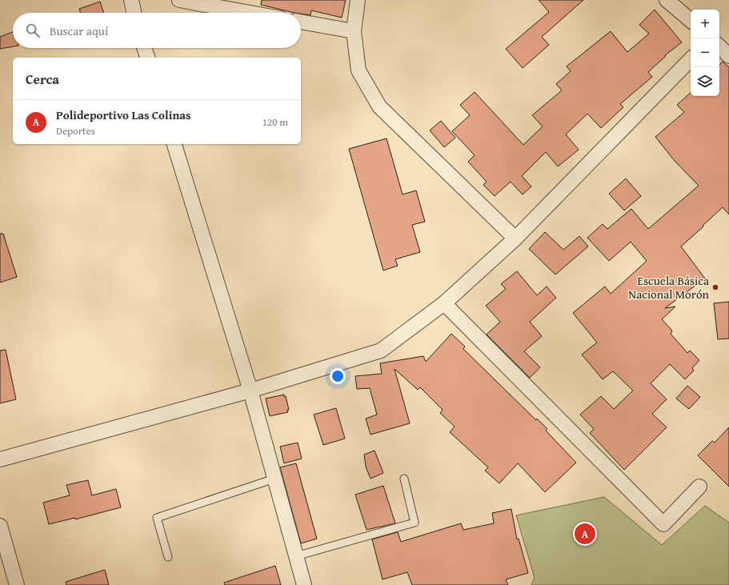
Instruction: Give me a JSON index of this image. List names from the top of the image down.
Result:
{
  "places": ["Escuela Básica Nacional Morón"],
  "page": {
    "map_buttons": ["+", "−"],
    "search": "Buscar aquí",
    "heading": "Cerca",
    "list": [
      {
        "mark": "A",
        "name": "Polideportivo Las Colinas",
        "note": "Deportes",
        "value": "120 m"
      }
    ],
    "pins": "A"
  }
}
